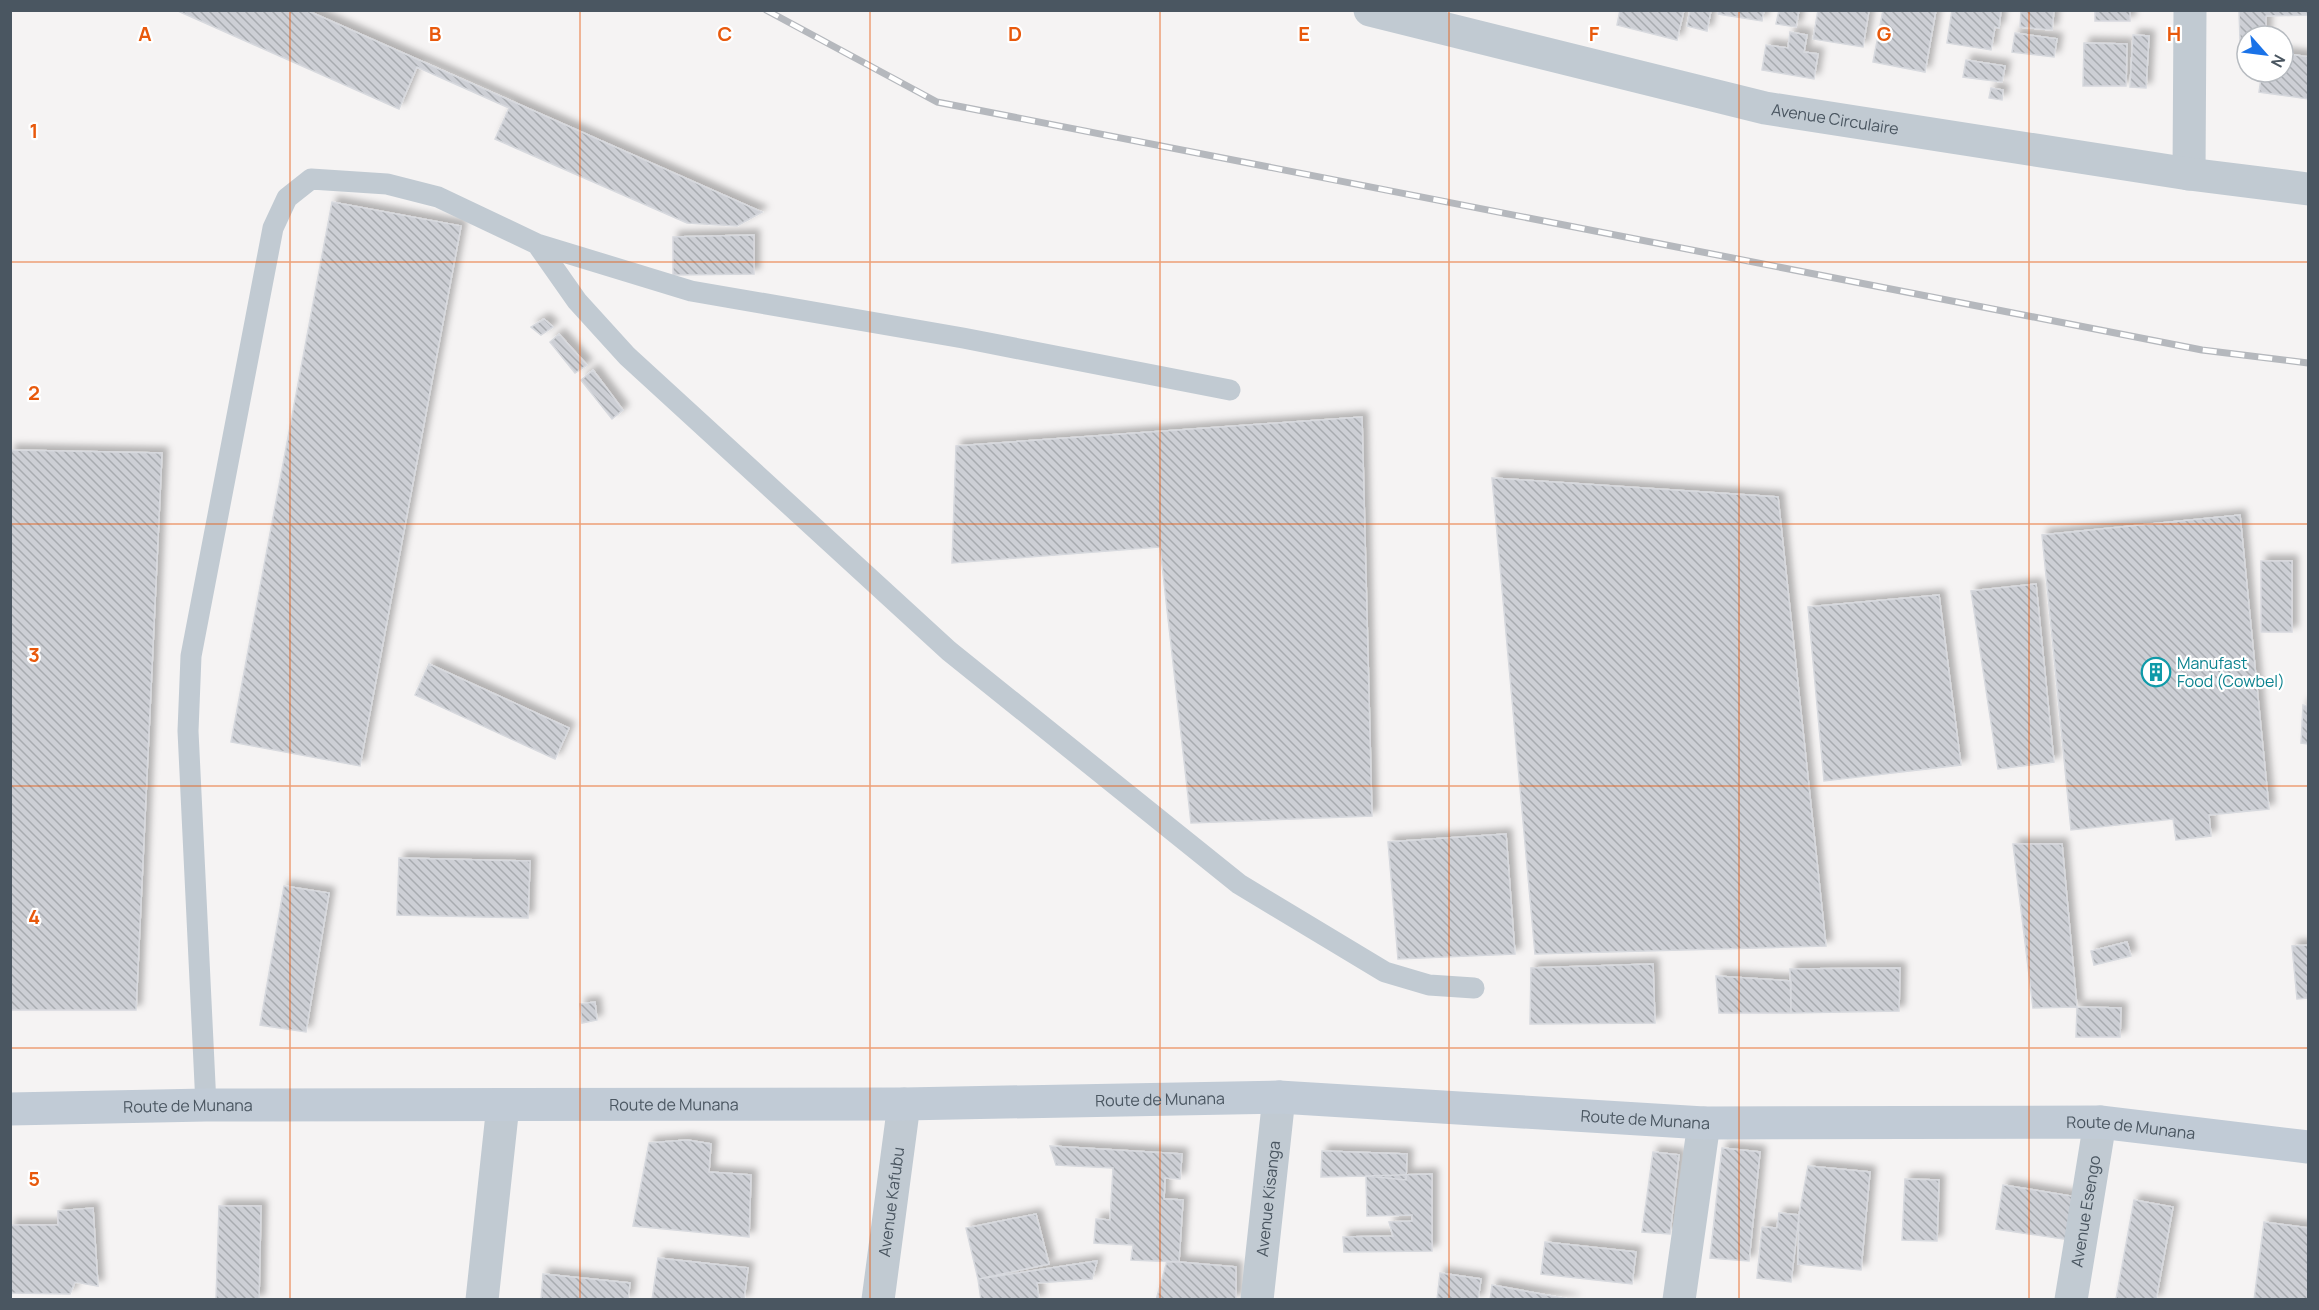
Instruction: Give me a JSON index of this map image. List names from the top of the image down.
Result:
{
  "streets": {
    "main road": ["Route de Munana"],
    "street": [
      "Avenue Circulaire",
      "Avenue Kisanga",
      "Avenue Kafubu",
      "Avenue Esengo"
    ]
  },
  "crossings": [
    ["Route de Munana", "Avenue Kisanga"],
    ["Route de Munana", "Avenue Kafubu"],
    ["Route de Munana", "Avenue Esengo"]
  ],
  "places": {
    "building": ["Manufast Food (Cowbel)"]
  },
  "north": "bottom right",
  "grid": {
    "columns": [
      "A",
      "B",
      "C",
      "D",
      "E",
      "F",
      "G",
      "H"
    ],
    "rows": [
      "1",
      "2",
      "3",
      "4",
      "5"
    ]
  }
}
